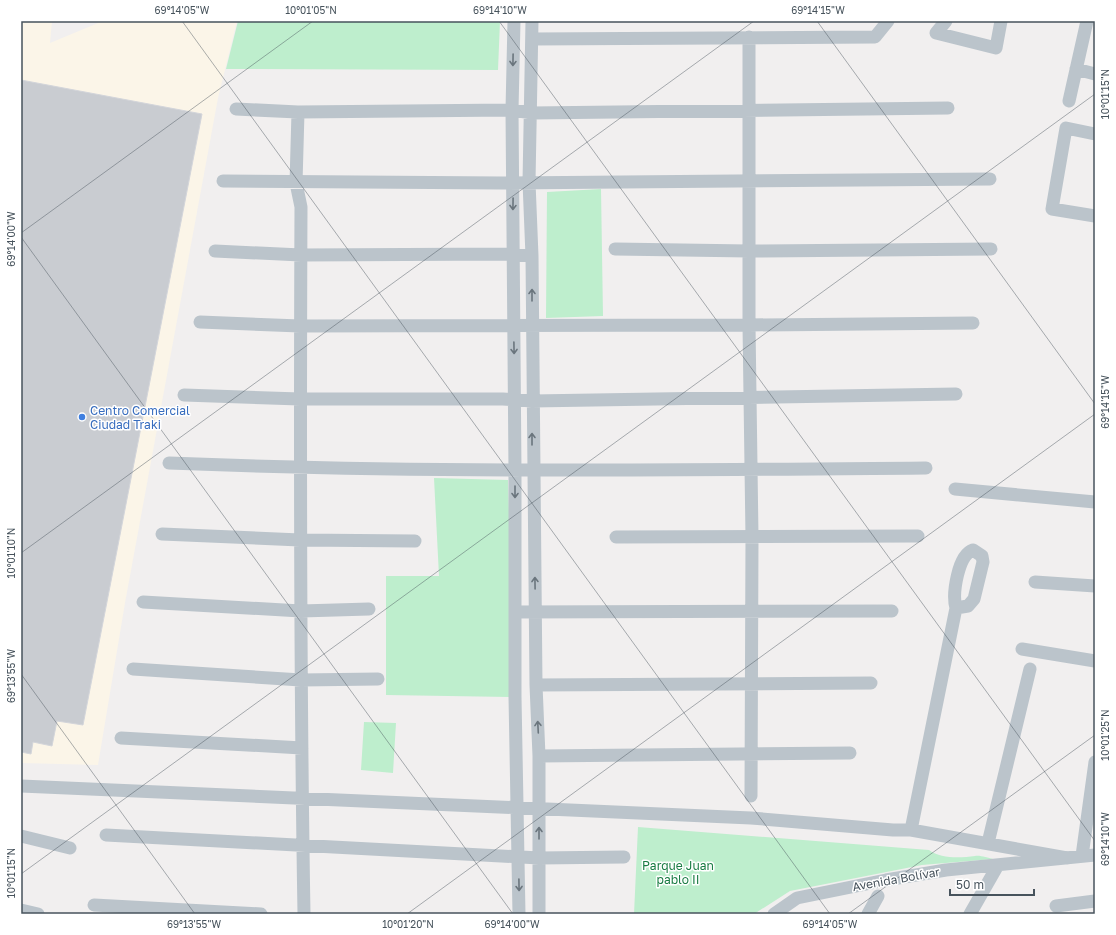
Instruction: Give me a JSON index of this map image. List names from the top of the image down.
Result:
{
  "streets": {
    "street": ["Avenida Bolívar"]
  },
  "parks": ["Parque Juan pablo II"],
  "places": ["Centro Comercial Ciudad Traki"],
  "scale_bar": "50 m",
  "coordinates": [
    "69°14'05\"W",
    "10°01'05\"N",
    "69°14'10\"W",
    "69°14'15\"W",
    "10°01'15\"N",
    "69°14'00\"W",
    "10°01'10\"N",
    "69°13'55\"W",
    "10°01'25\"N",
    "10°01'20\"N"
  ]
}
